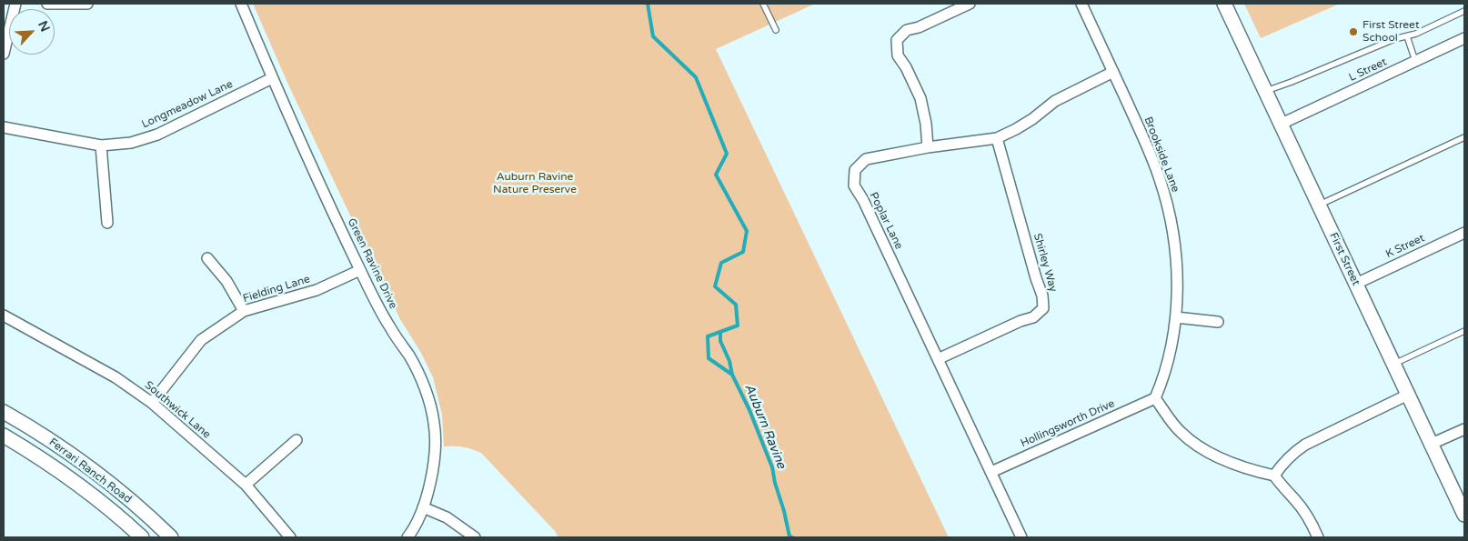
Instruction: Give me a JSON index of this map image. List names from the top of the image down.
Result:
{
  "streets": {
    "street": [
      "L Street",
      "Longmeadow Lane",
      "Brookside Lane",
      "Poplar Lane",
      "K Street",
      "First Street",
      "Shirley Way",
      "Green Ravine Drive",
      "Fielding Lane",
      "Southwick Lane",
      "Hollingsworth Drive",
      "Ferrari Ranch Road"
    ]
  },
  "crossings": [
    ["L Street", "First Street"],
    ["Longmeadow Lane", "Green Ravine Drive"],
    ["Brookside Lane", "Poplar Lane"],
    ["Brookside Lane", "Hollingsworth Drive"],
    ["Poplar Lane", "Shirley Way"],
    ["Poplar Lane", "Hollingsworth Drive"],
    ["K Street", "First Street"],
    ["Green Ravine Drive", "Fielding Lane"],
    ["Fielding Lane", "Southwick Lane"]
  ],
  "water": ["Auburn Ravine"],
  "parks": ["Auburn Ravine Nature Preserve"],
  "places": ["First Street School"],
  "north": "top right"
}
